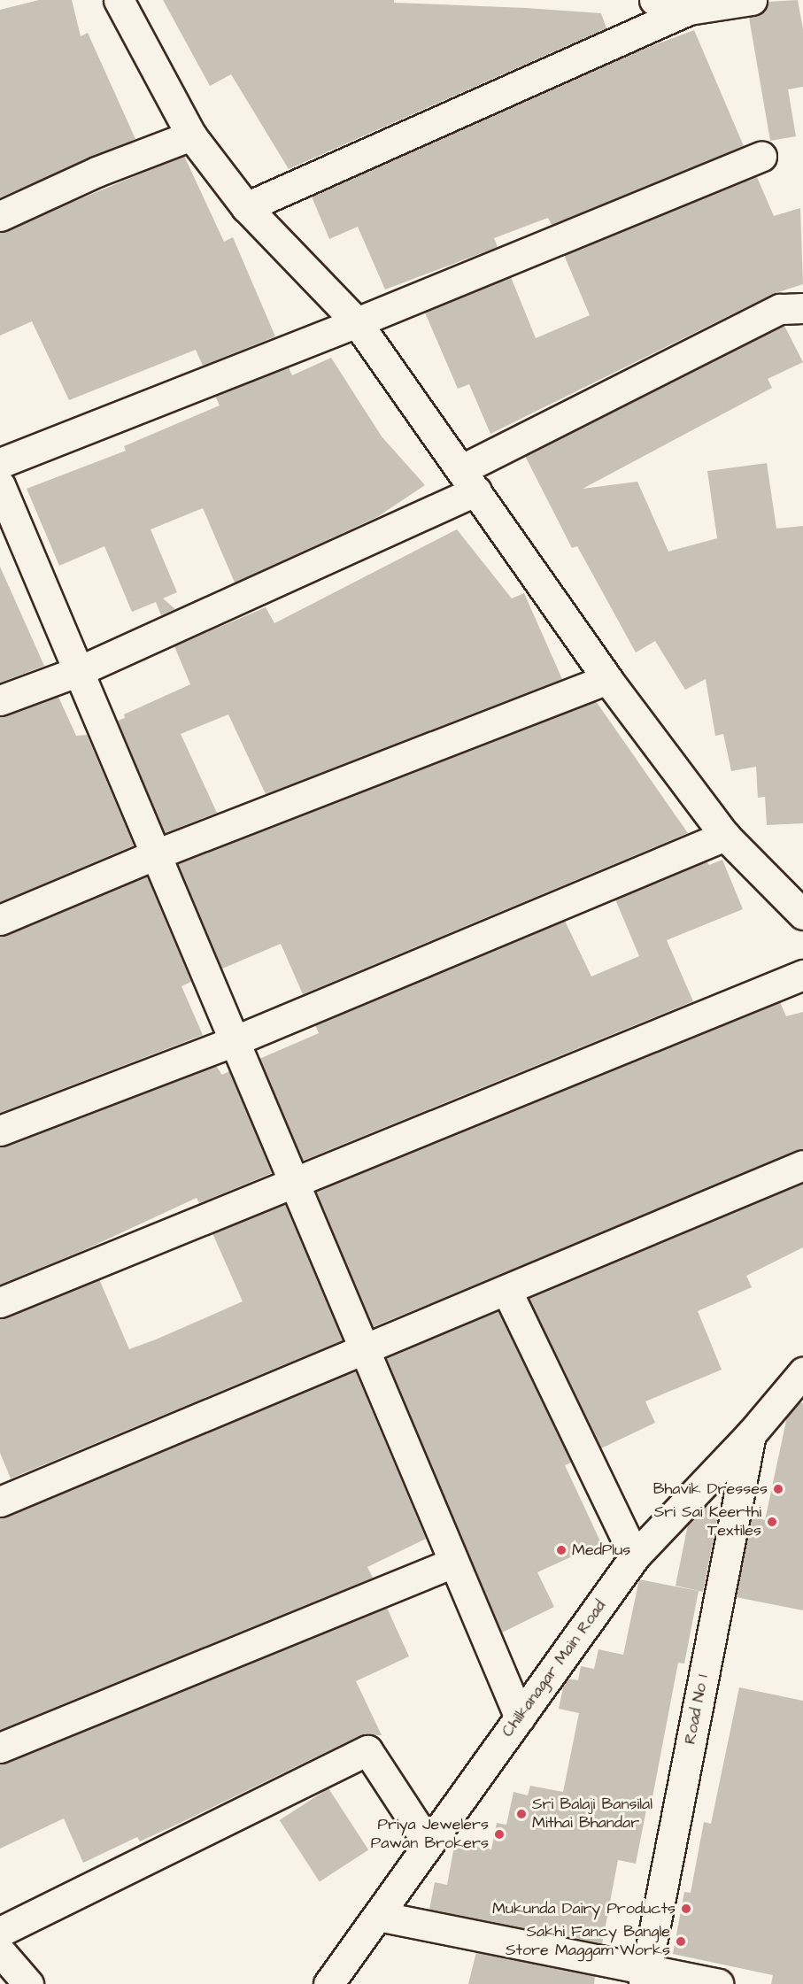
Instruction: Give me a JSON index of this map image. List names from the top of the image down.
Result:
{
  "streets": {
    "street": ["Chilkanagar Main Road", "Road No 1"]
  },
  "crossings": [
    ["Chilkanagar Main Road", "Road No 1"]
  ],
  "places": [
    "Bhavik Dresses",
    "Sri Sai Keerthi Textiles",
    "MedPlus",
    "Sri Balaji Bansilal Mithai Bhandar",
    "Priya Jewelers Pawan Brokers",
    "Mukunda Dairy Products",
    "Sakhi Fancy Bangle Store Maggam Works"
  ]
}
